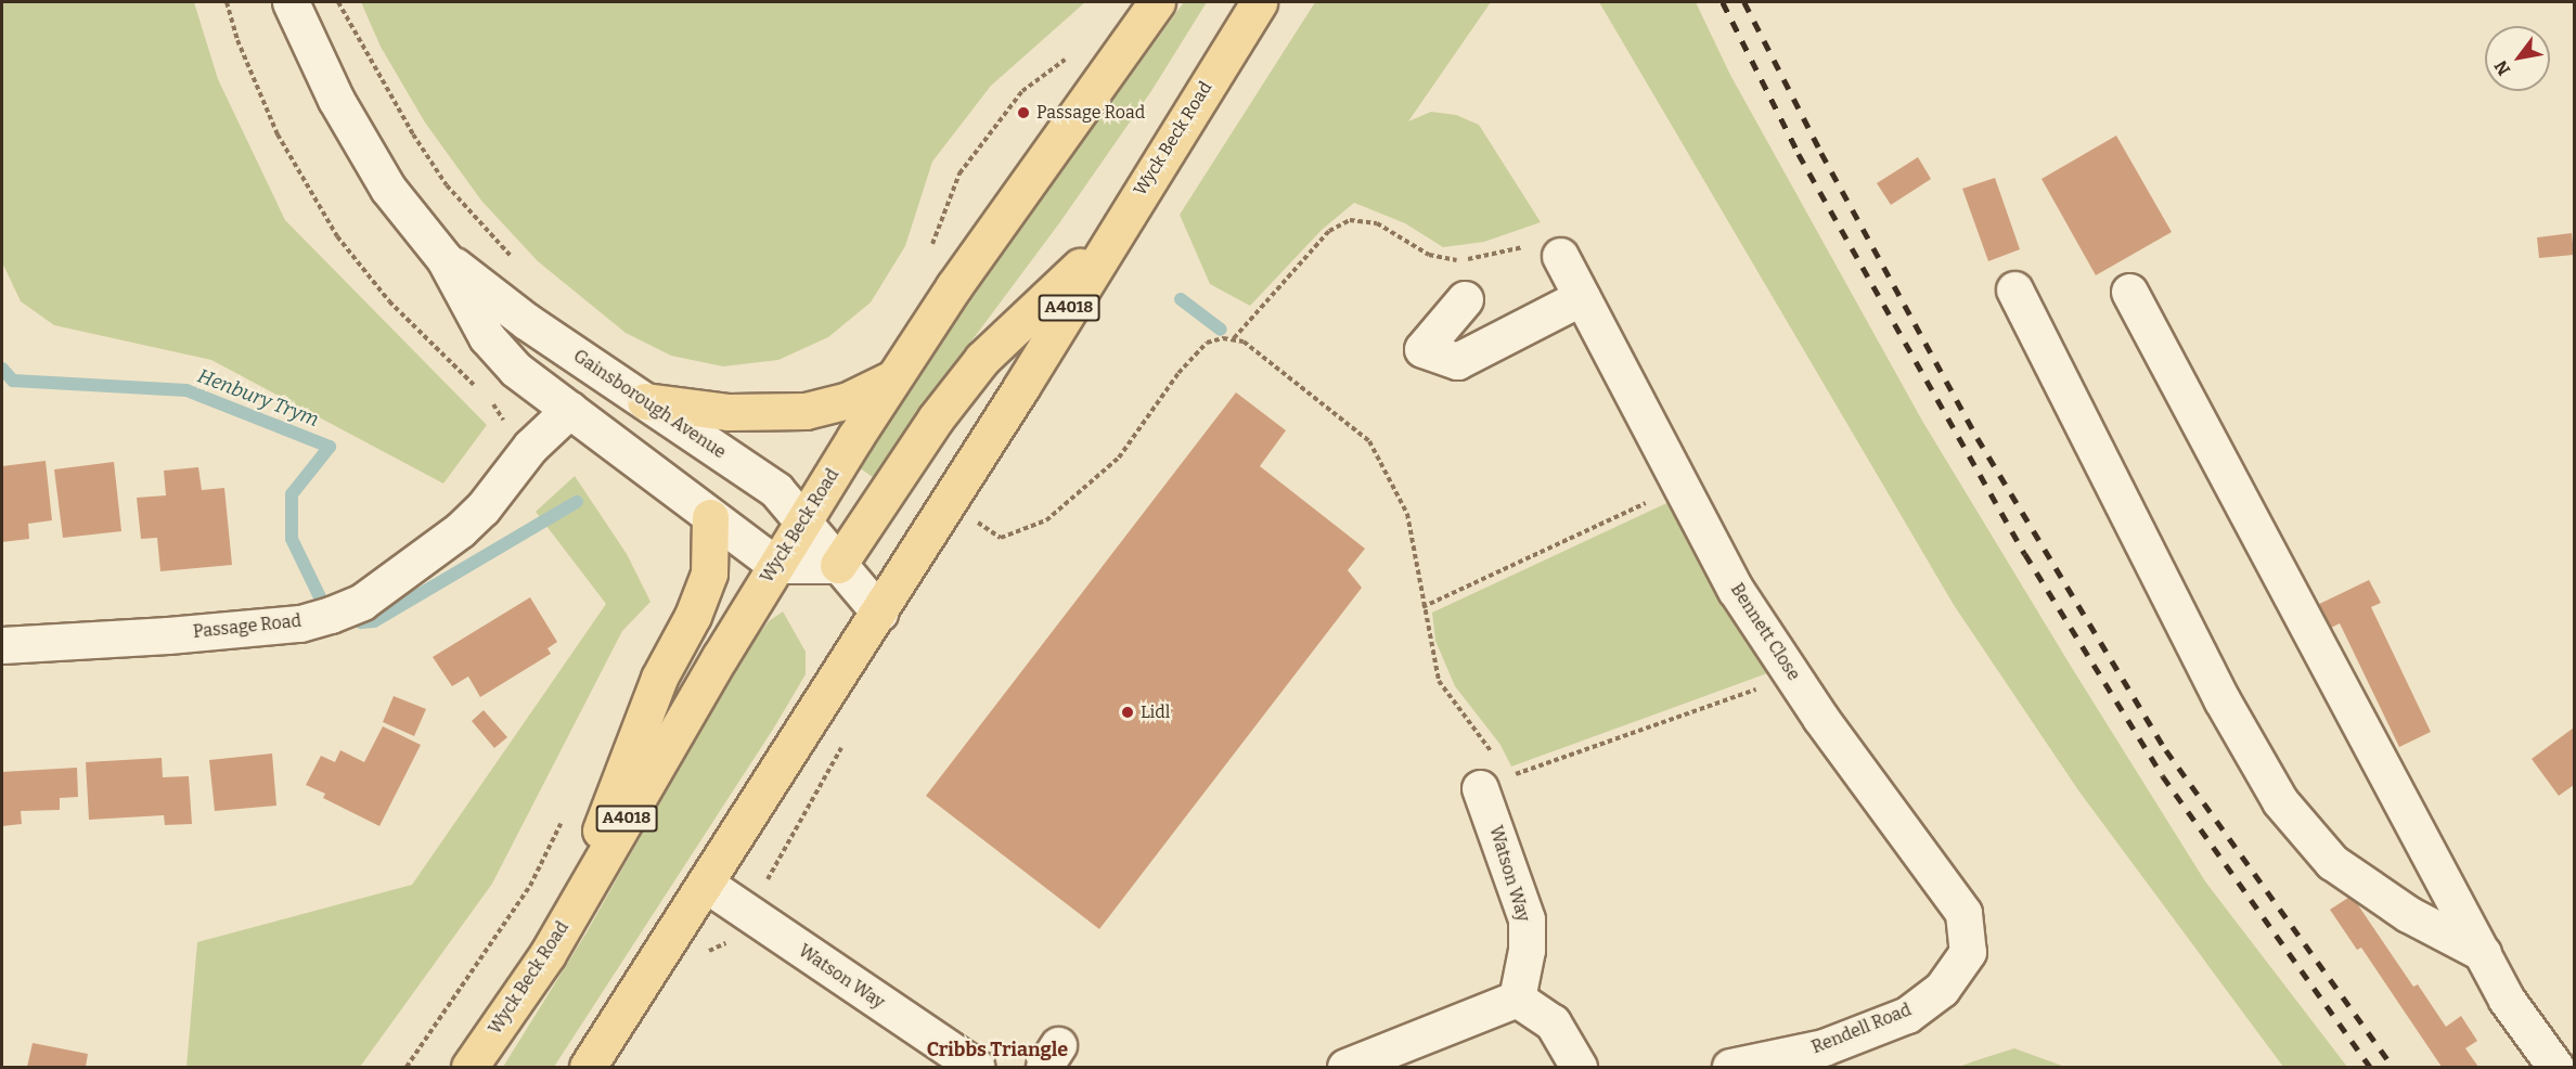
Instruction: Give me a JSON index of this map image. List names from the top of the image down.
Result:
{
  "streets": {
    "main road": ["Wyck Beck Road", "A4018"],
    "street": [
      "Gainsborough Avenue",
      "Passage Road",
      "Bennett Close",
      "Watson Way",
      "Rendell Road"
    ]
  },
  "crossings": [
    ["Wyck Beck Road", "Gainsborough Avenue"],
    ["Wyck Beck Road", "Watson Way"],
    ["Gainsborough Avenue", "Passage Road"],
    ["Bennett Close", "Rendell Road"]
  ],
  "districts": ["Cribbs Triangle"],
  "water": ["Henbury Trym"],
  "places": ["Passage Road", "Lidl"],
  "north": "bottom left"
}
